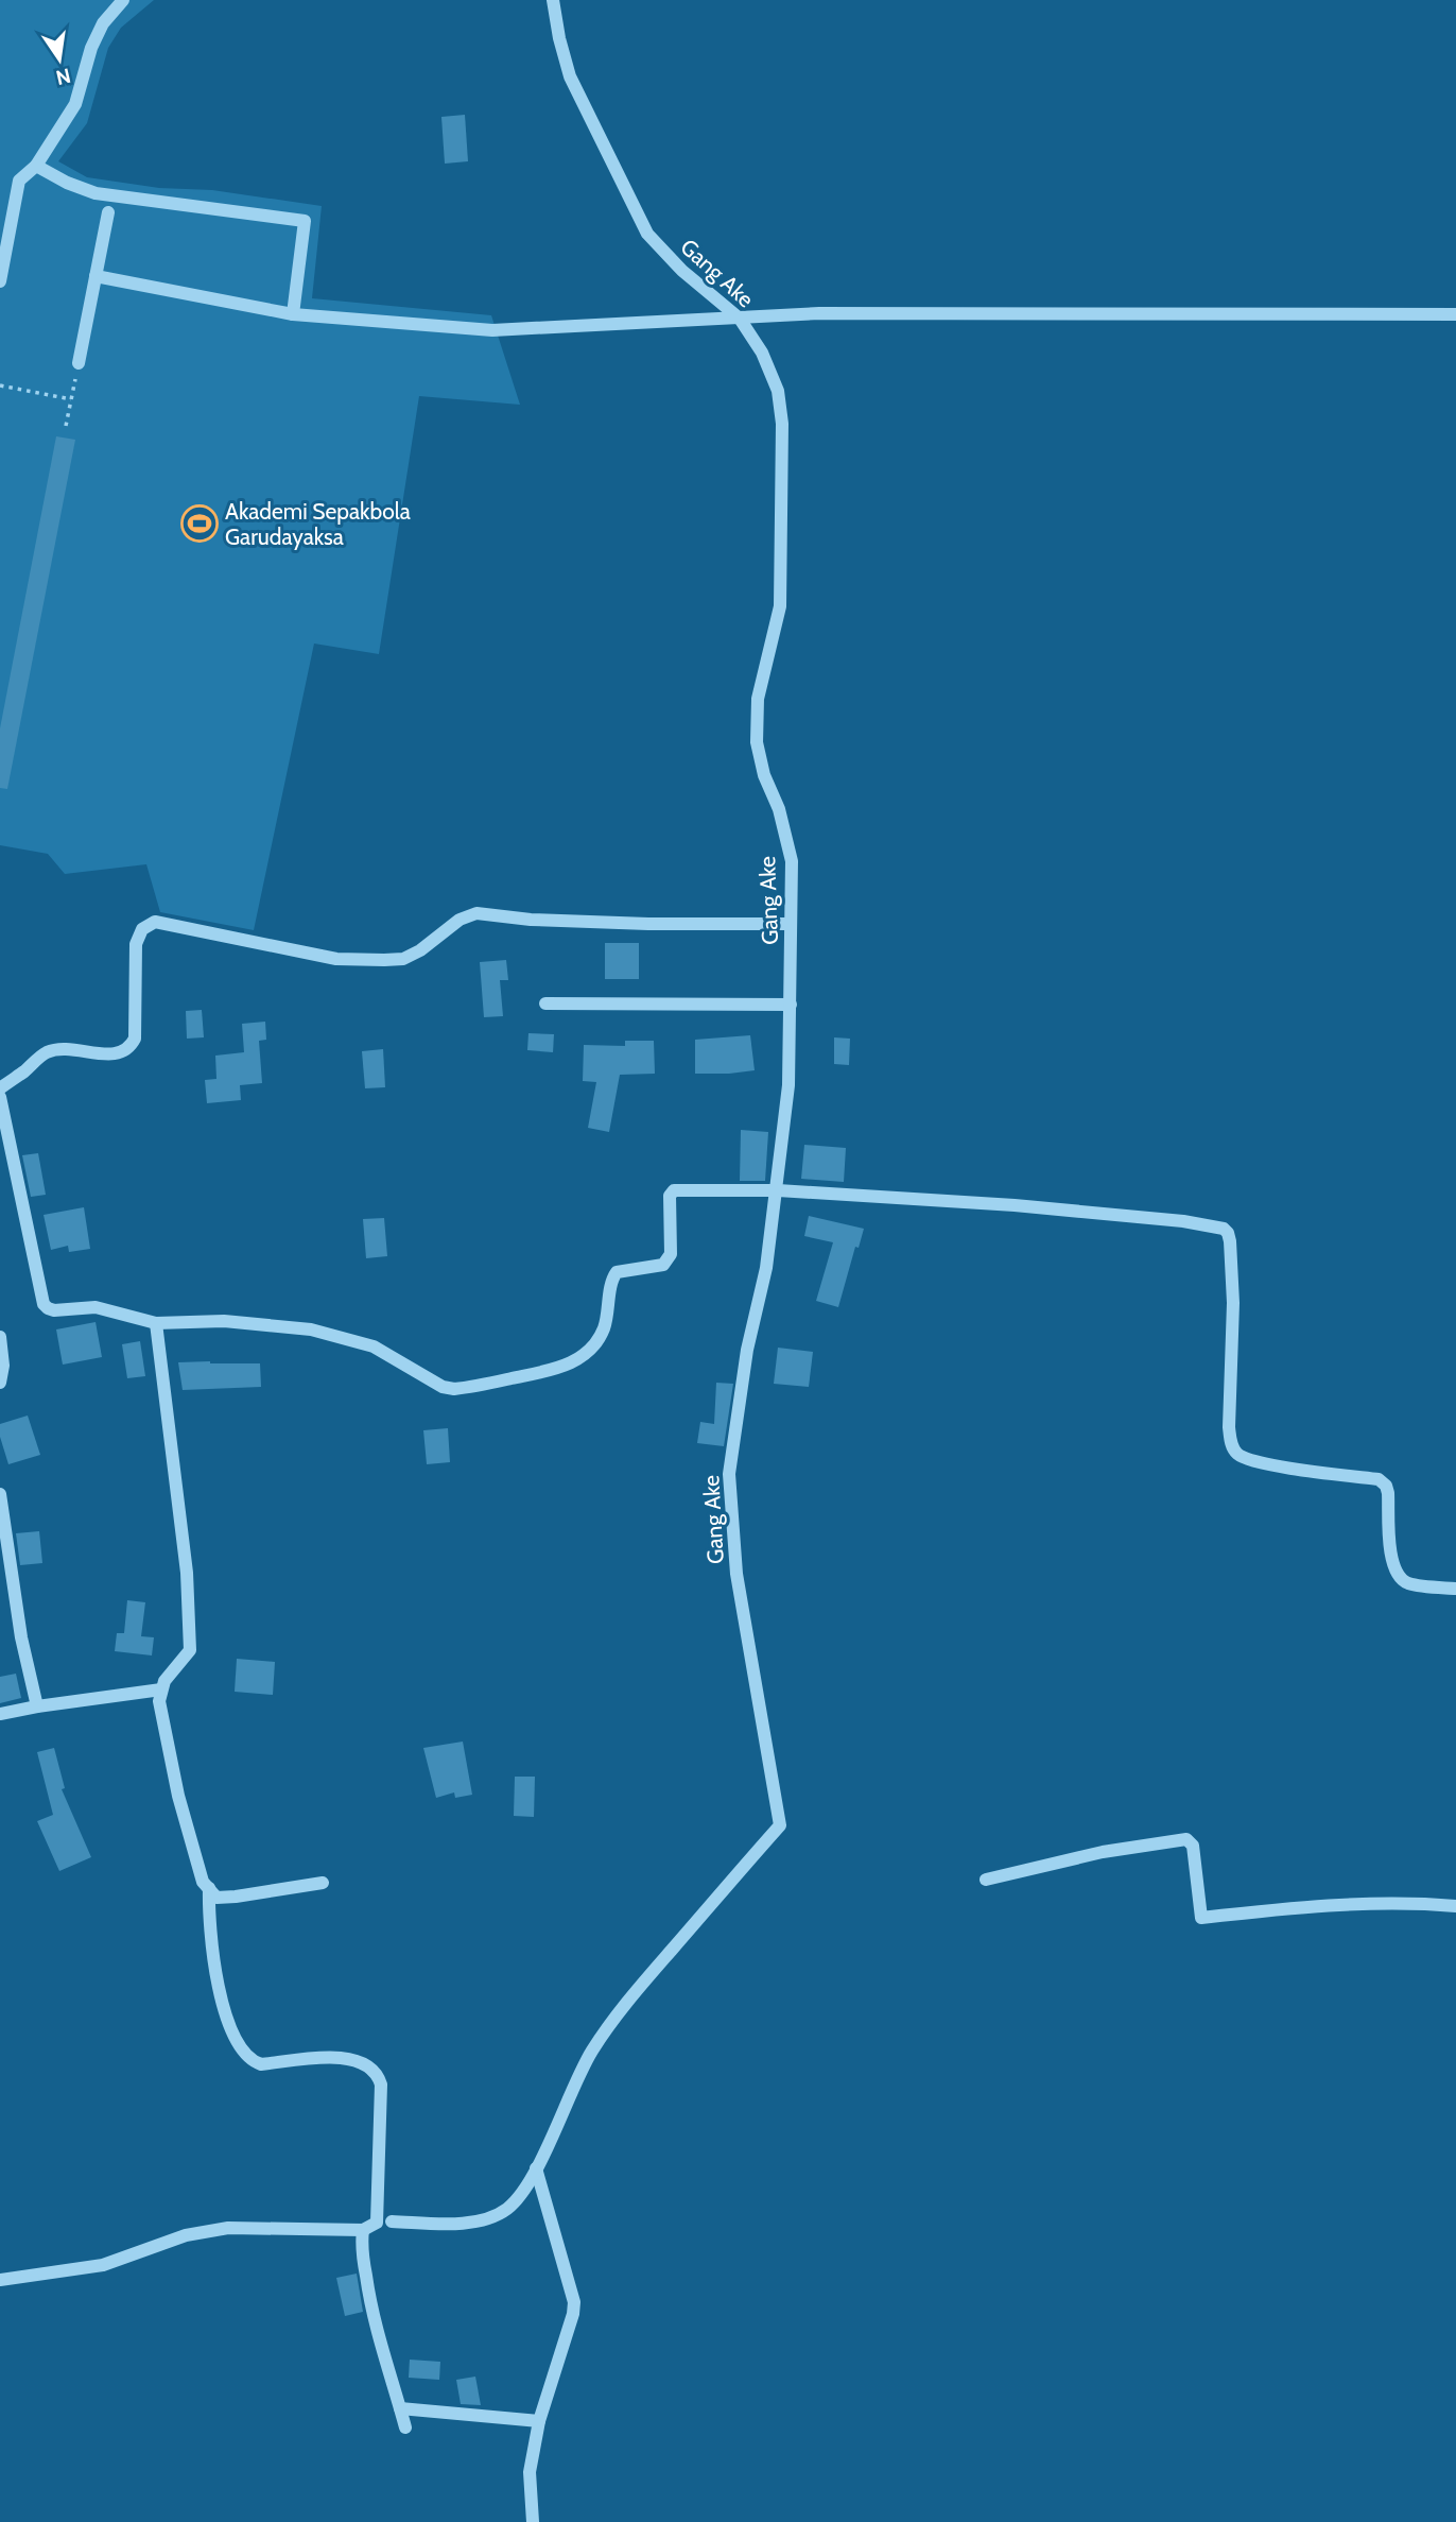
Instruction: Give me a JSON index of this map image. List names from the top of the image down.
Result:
{
  "streets": {
    "street": ["Gang Ake"]
  },
  "places": {
    "sports": ["Akademi Sepakbola Garudayaksa"]
  },
  "north": "bottom"
}
